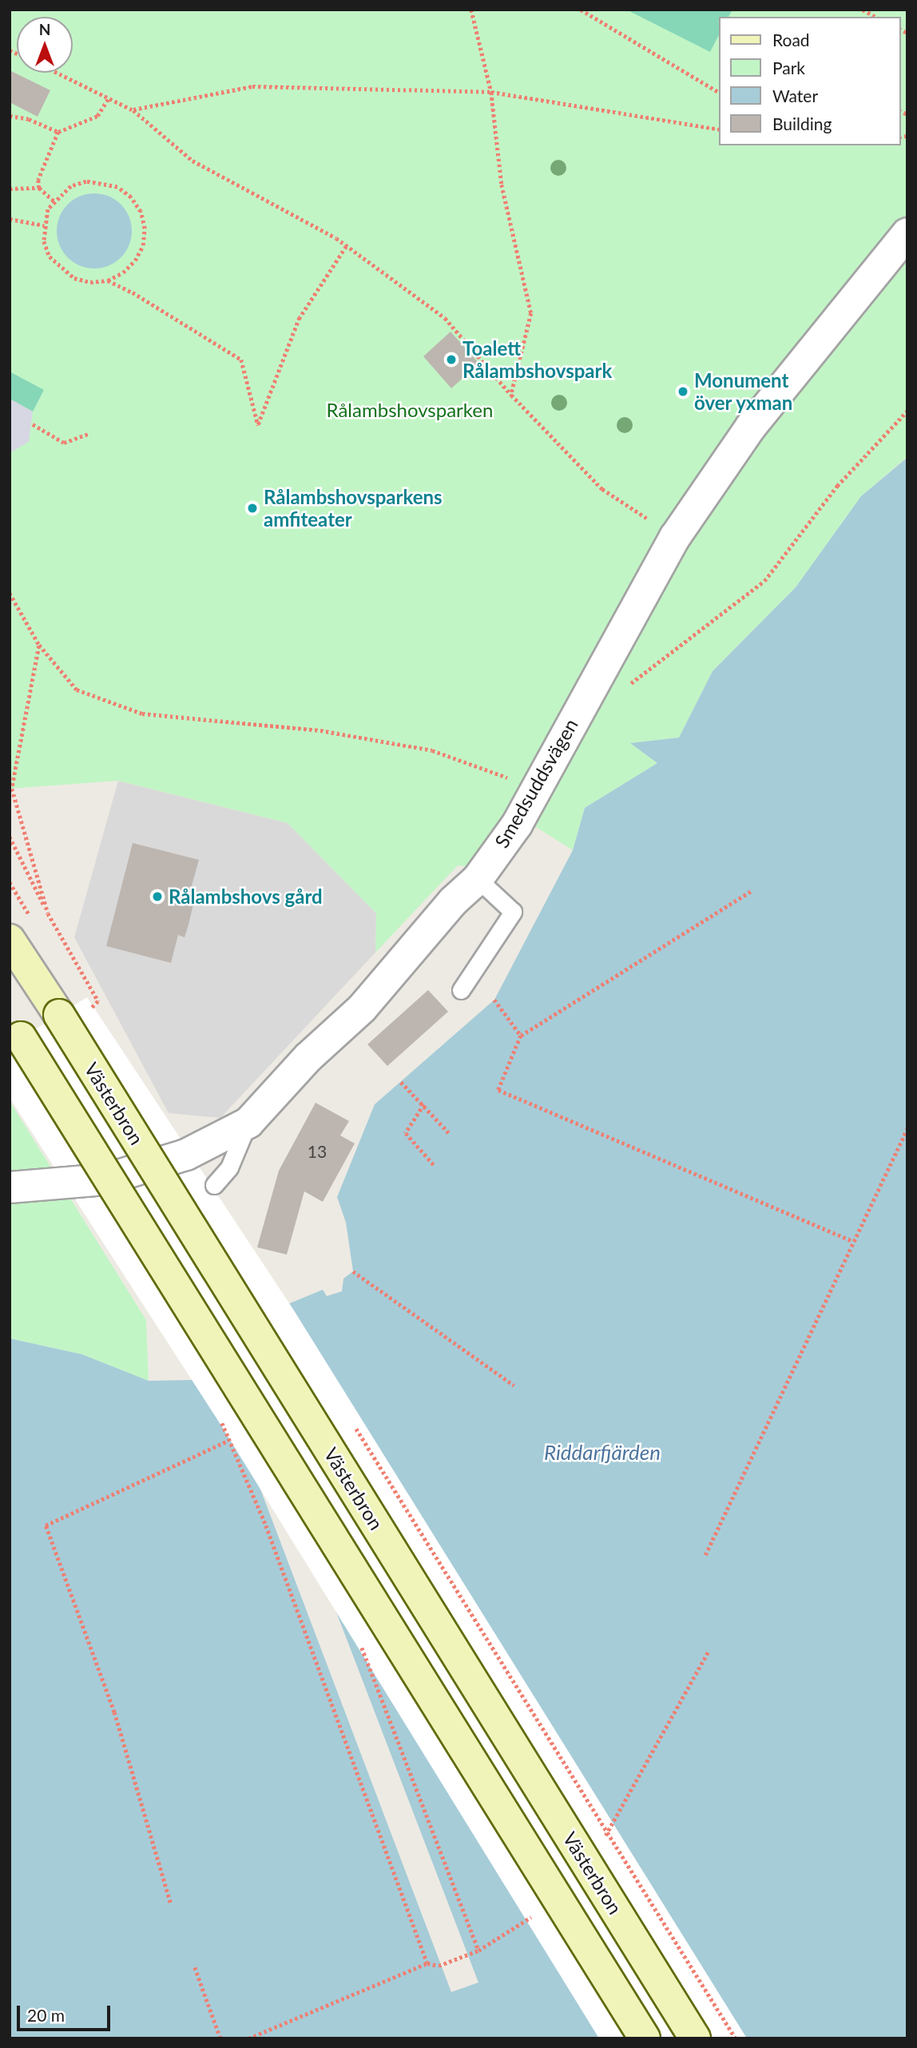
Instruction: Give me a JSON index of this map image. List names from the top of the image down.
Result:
{
  "streets": {
    "main road": ["Västerbron"],
    "street": ["Smedsuddsvägen"]
  },
  "water": ["Riddarfjärden"],
  "parks": ["Rålambshovsparken"],
  "places": [
    "Toalett Rålambshovspark",
    "Monument över yxman",
    "Rålambshovsparkens amfiteater",
    "Rålambshovs gård"
  ],
  "house_numbers": ["13"],
  "legend": [
    "Road",
    "Park",
    "Water",
    "Building"
  ],
  "scale_bar": "20 m",
  "north": "top"
}
